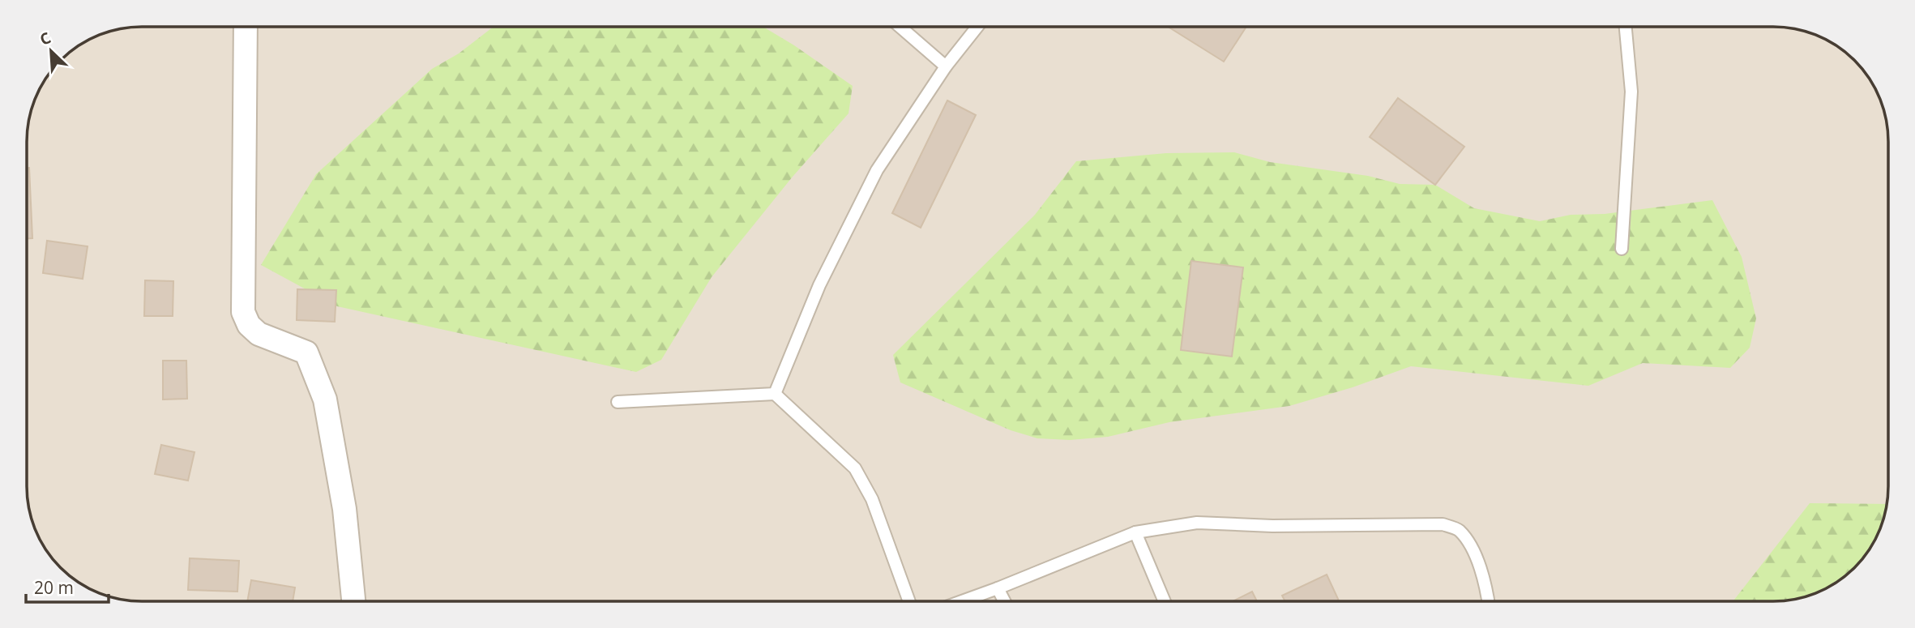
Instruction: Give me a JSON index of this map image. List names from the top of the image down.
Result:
{
  "scale_bar": "20 m",
  "north": "top left"
}
